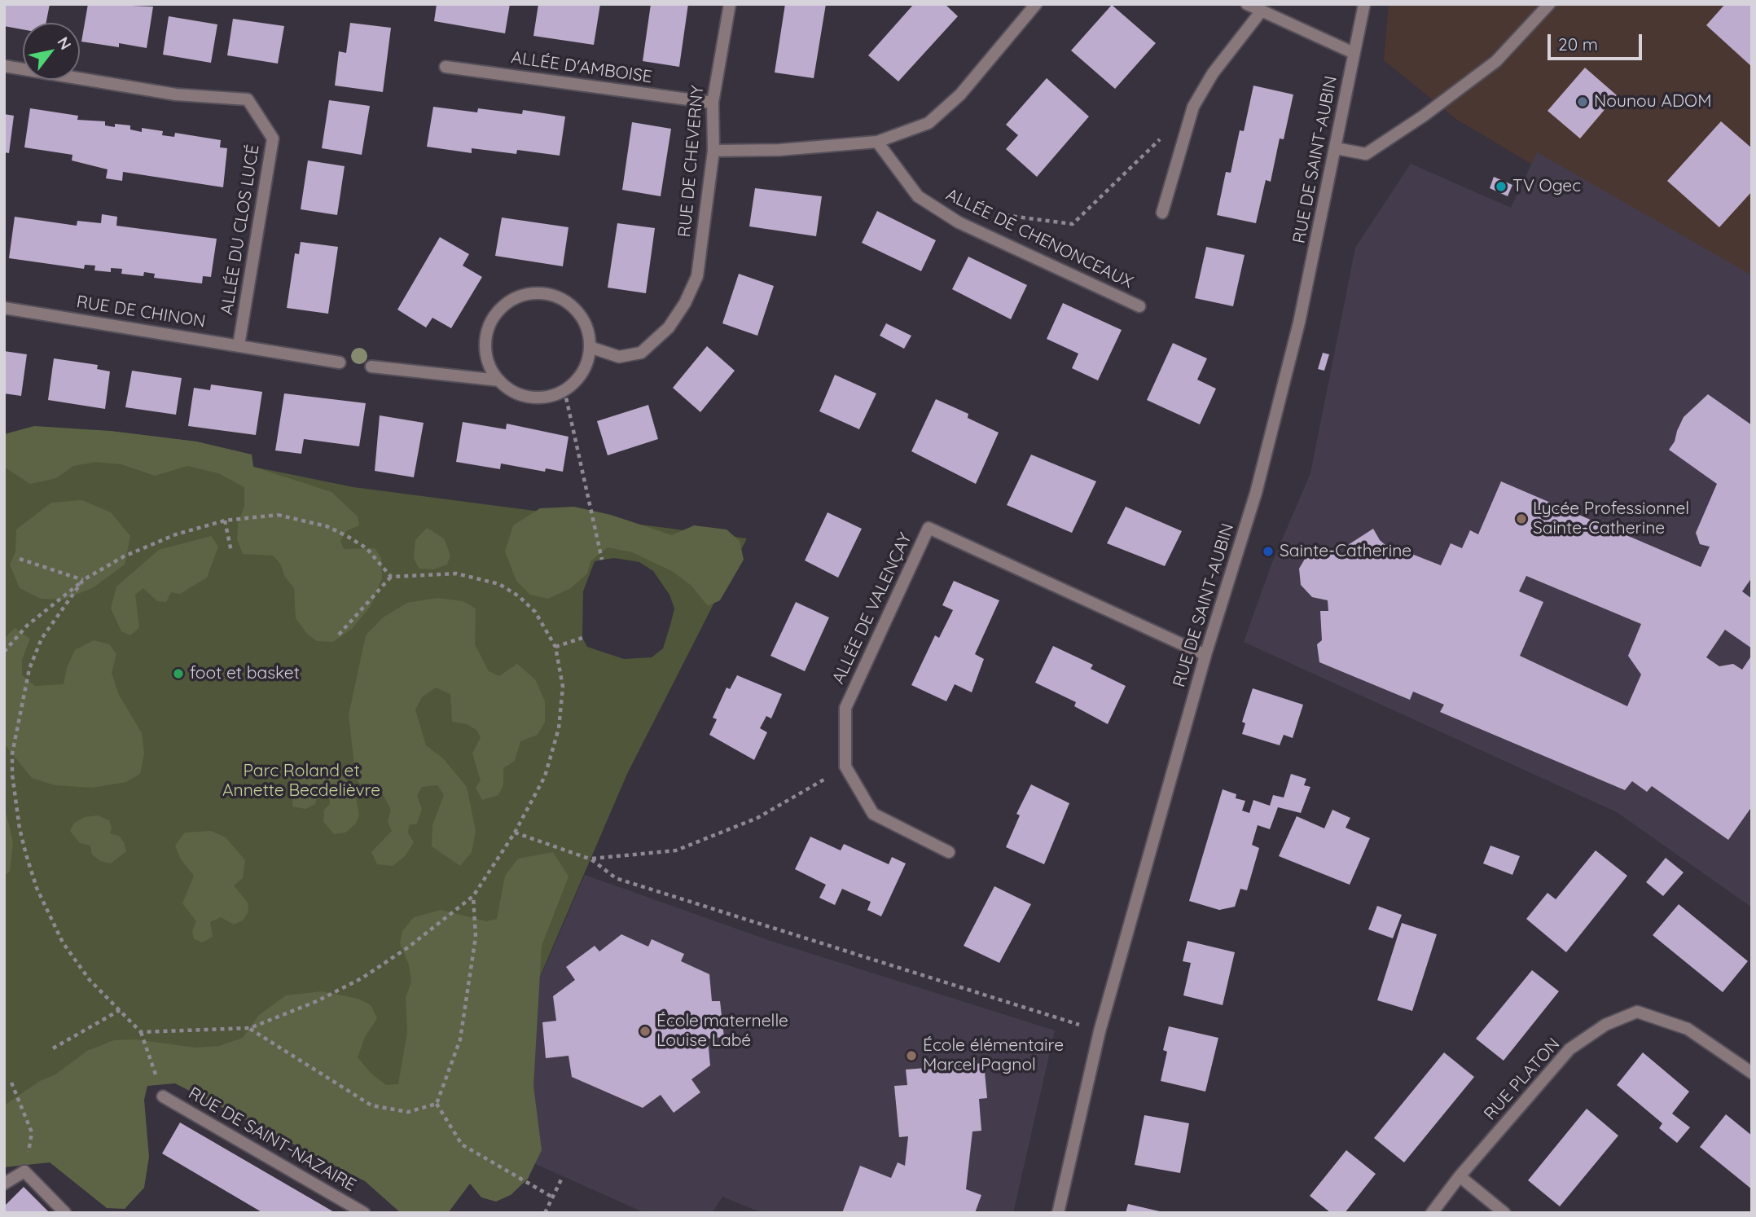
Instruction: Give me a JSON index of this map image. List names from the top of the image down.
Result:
{
  "streets": {
    "street": [
      "ALLÉE D'AMBOISE",
      "RUE DE SAINT-AUBIN",
      "RUE DE CHEVERNY",
      "ALLÉE DU CLOS LUCÉ",
      "ALLÉE DE CHENONCEAUX",
      "RUE DE CHINON",
      "ALLÉE DE VALENÇAY",
      "RUE PLATON",
      "RUE DE SAINT-NAZAIRE"
    ]
  },
  "crossings": [
    ["ALLÉE D'AMBOISE", "RUE DE CHEVERNY"],
    ["RUE DE SAINT-AUBIN", "ALLÉE DE VALENÇAY"],
    ["ALLÉE DU CLOS LUCÉ", "RUE DE CHINON"]
  ],
  "parks": ["Parc Roland et Annette Becdelièvre"],
  "places": [
    "Nounou ADOM",
    "TV Ogec",
    "Lycée Professionnel Sainte-Catherine",
    "Sainte-Catherine",
    "foot et basket",
    "École maternelle Louise Labé",
    "École élémentaire Marcel Pagnol"
  ],
  "scale_bar": "20 m",
  "north": "top right"
}
